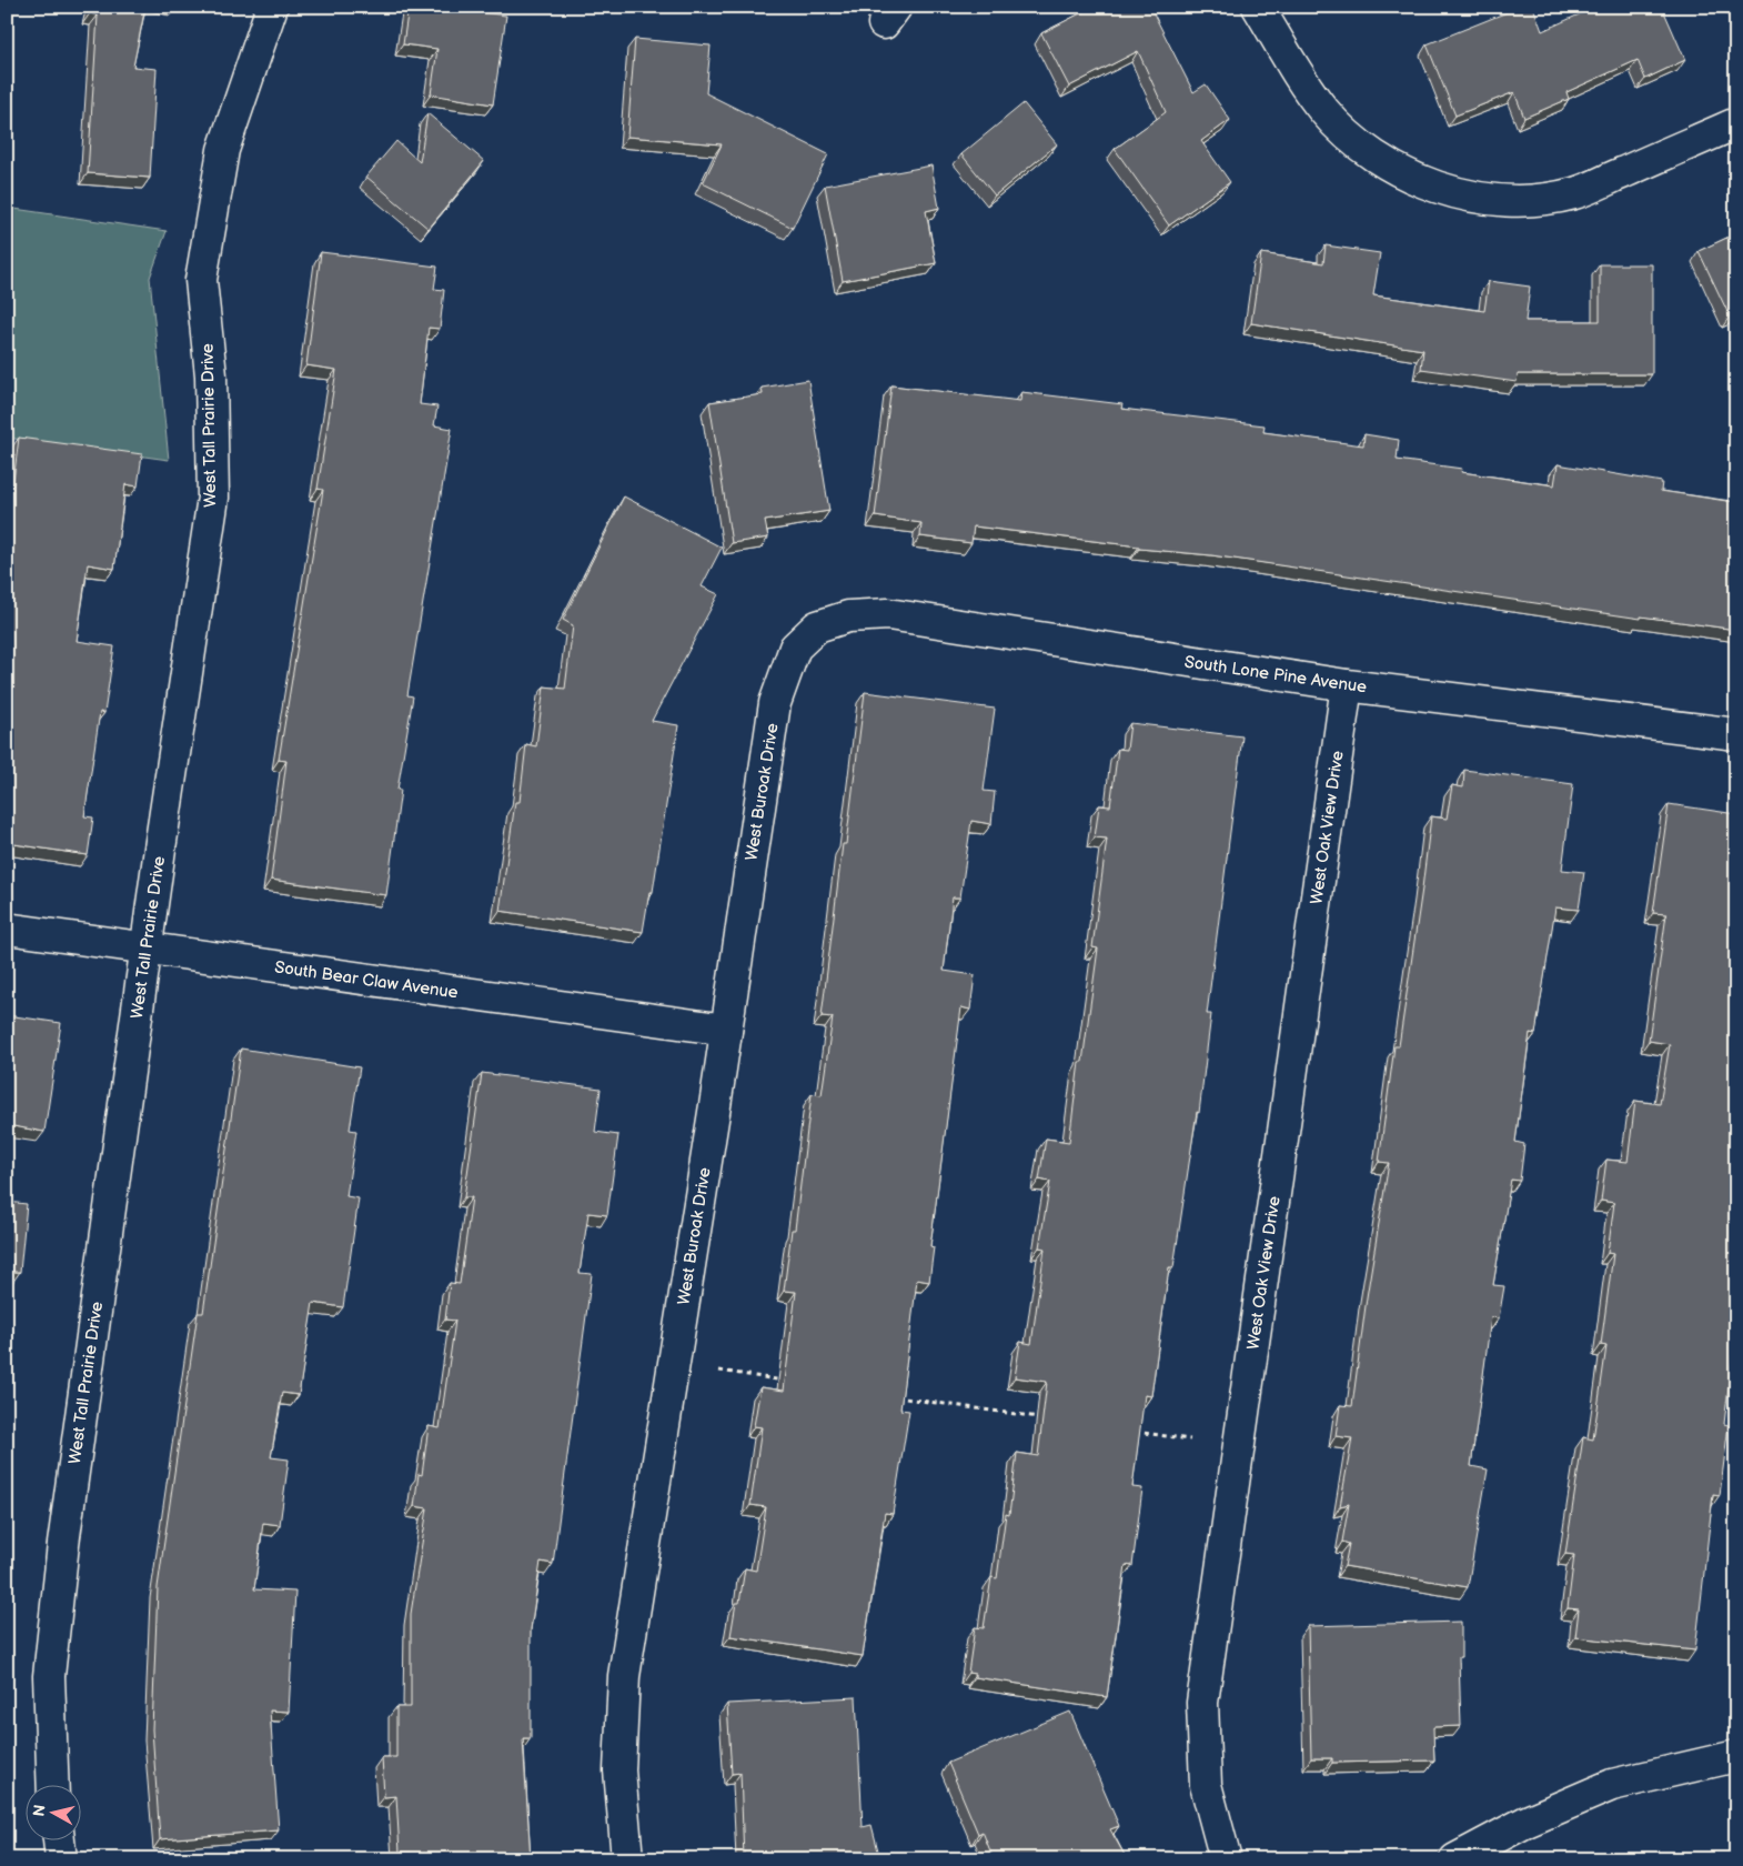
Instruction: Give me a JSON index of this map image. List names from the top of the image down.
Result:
{
  "streets": {
    "street": [
      "West Tall Prairie Drive",
      "South Lone Pine Avenue",
      "West Buroak Drive",
      "West Oak View Drive",
      "South Bear Claw Avenue"
    ]
  },
  "crossings": [
    ["West Tall Prairie Drive", "South Bear Claw Avenue"],
    ["South Lone Pine Avenue", "West Buroak Drive"],
    ["South Lone Pine Avenue", "West Oak View Drive"],
    ["West Buroak Drive", "South Bear Claw Avenue"]
  ],
  "north": "left"
}
